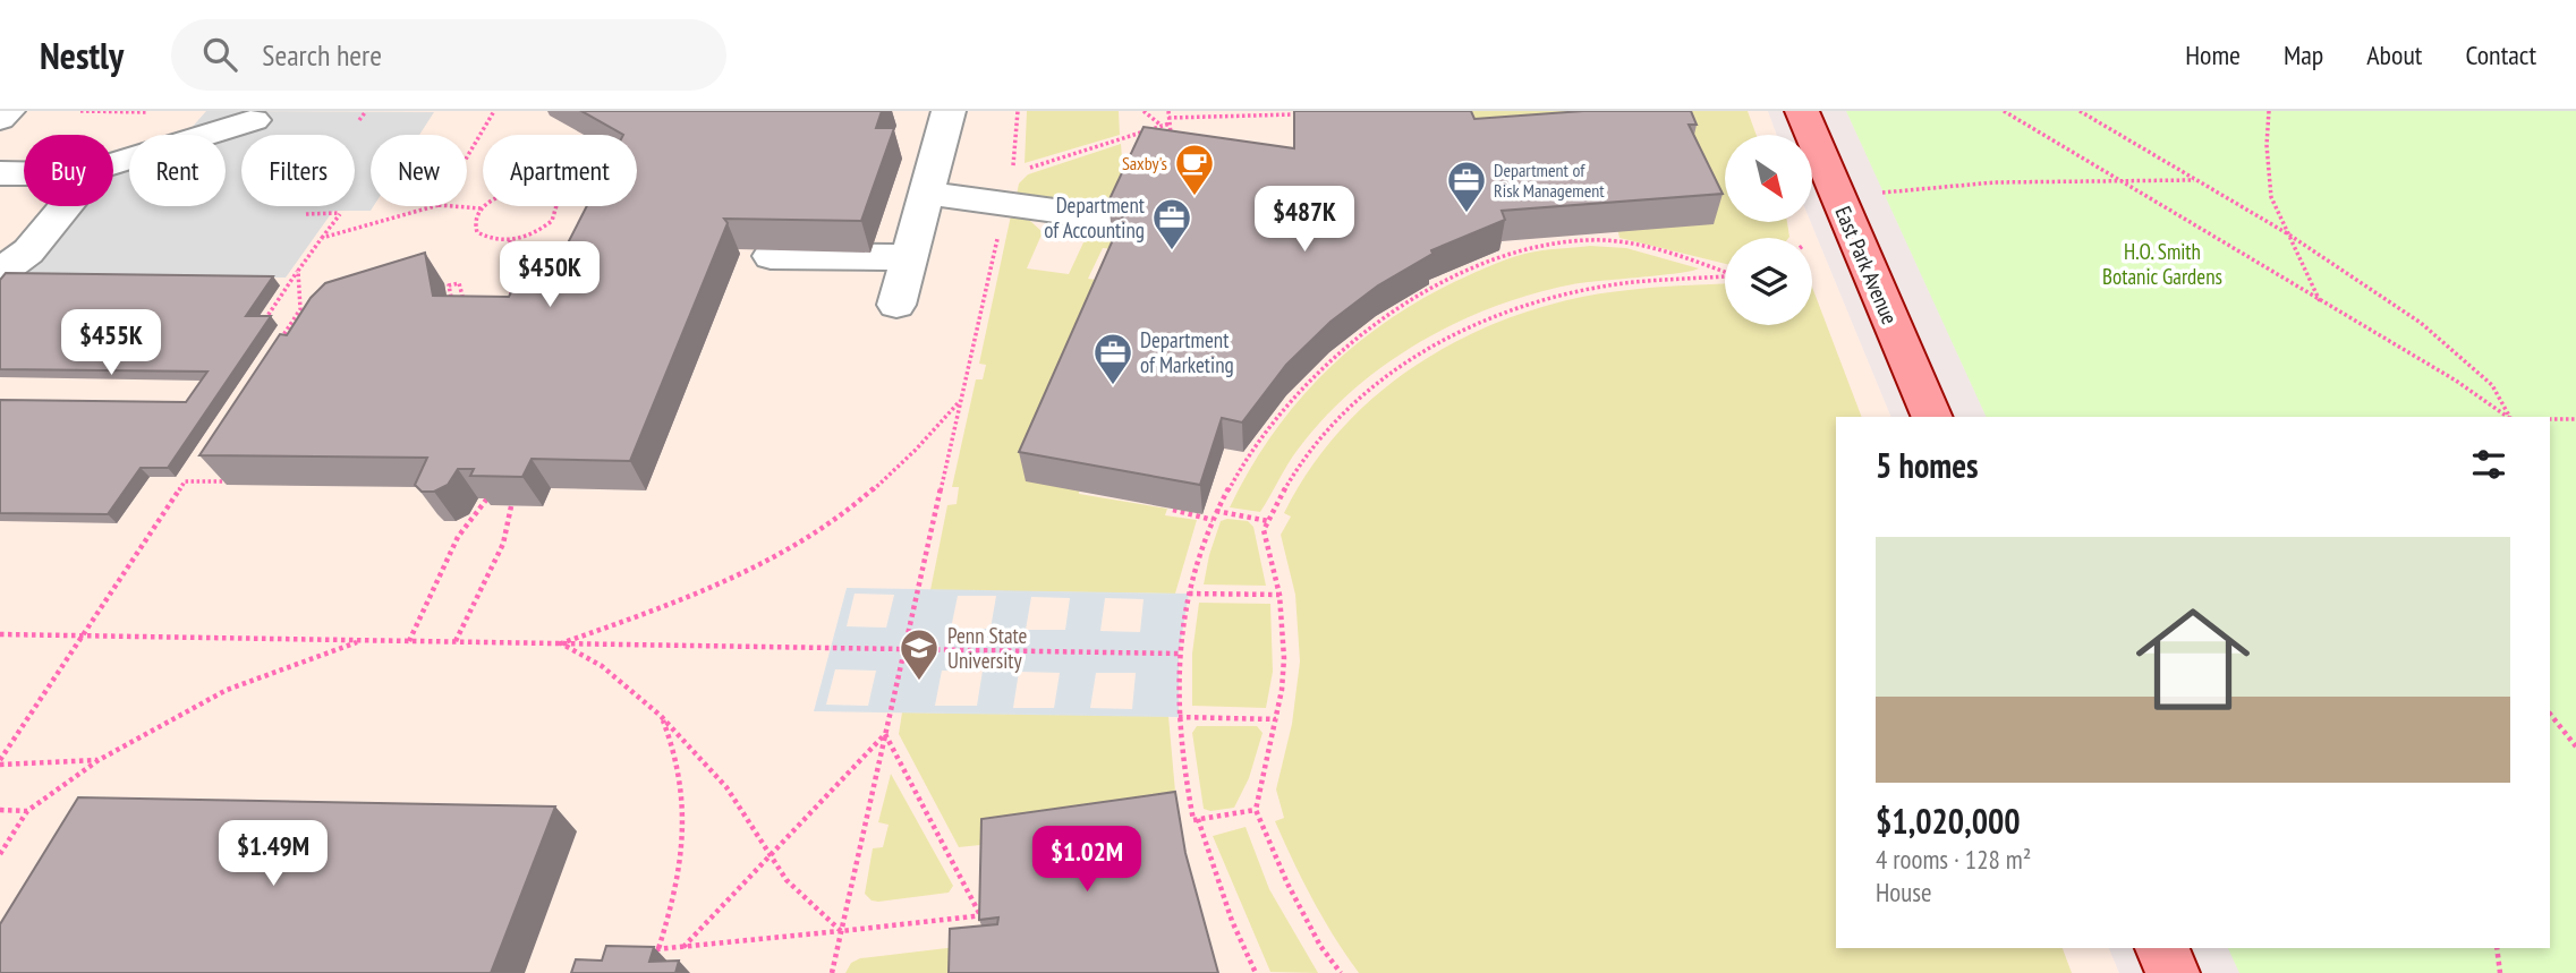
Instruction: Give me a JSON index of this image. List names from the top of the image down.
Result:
{
  "streets": {
    "main road": ["East Park Avenue"]
  },
  "parks": ["H.O. Smith Botanic Gardens"],
  "places": {
    "cafe": ["Saxby's"],
    "office": ["Department of Risk Management", "Department of Accounting", "Department of Marketing"],
    "school or university": ["Penn State University"]
  },
  "north": "bottom right",
  "page": {
    "header": "Nestly",
    "search": "Search here",
    "nav": [
      "Home",
      "Map",
      "About",
      "Contact"
    ],
    "chip": [
      "Buy",
      "Rent",
      "Filters",
      "New",
      "Apartment"
    ],
    "price": [
      "$487K",
      "$450K",
      "$455K",
      "$1.49M",
      "$1.02M"
    ],
    "heading": "5 homes",
    "list": [
      {
        "name": "$1,020,000",
        "note": "4 rooms · 128 m² · House"
      }
    ]
  }
}
